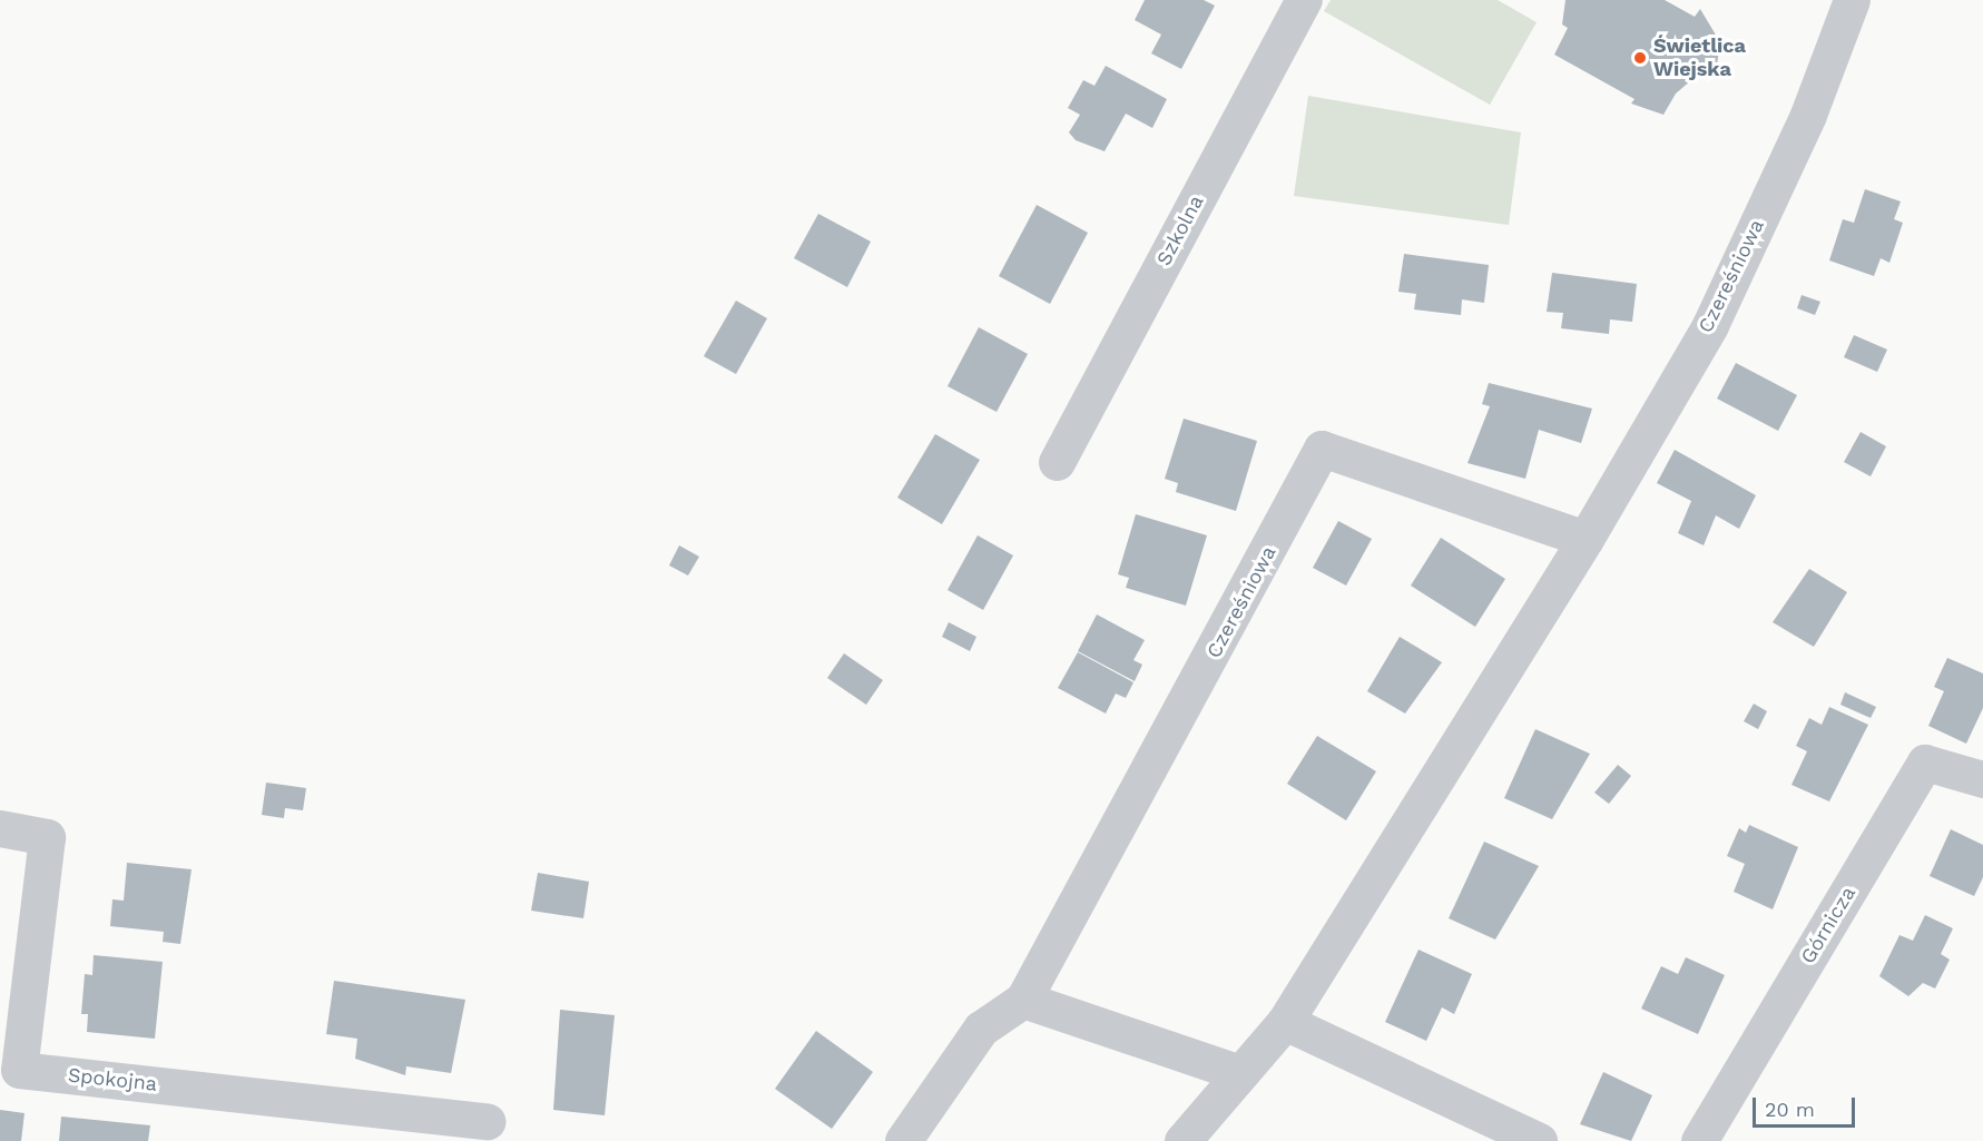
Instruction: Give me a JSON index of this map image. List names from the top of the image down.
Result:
{
  "streets": {
    "street": [
      "Szkolna",
      "Czereśniowa",
      "Górnicza",
      "Spokojna"
    ]
  },
  "places": ["Świetlica Wiejska"],
  "scale_bar": "20 m"
}
